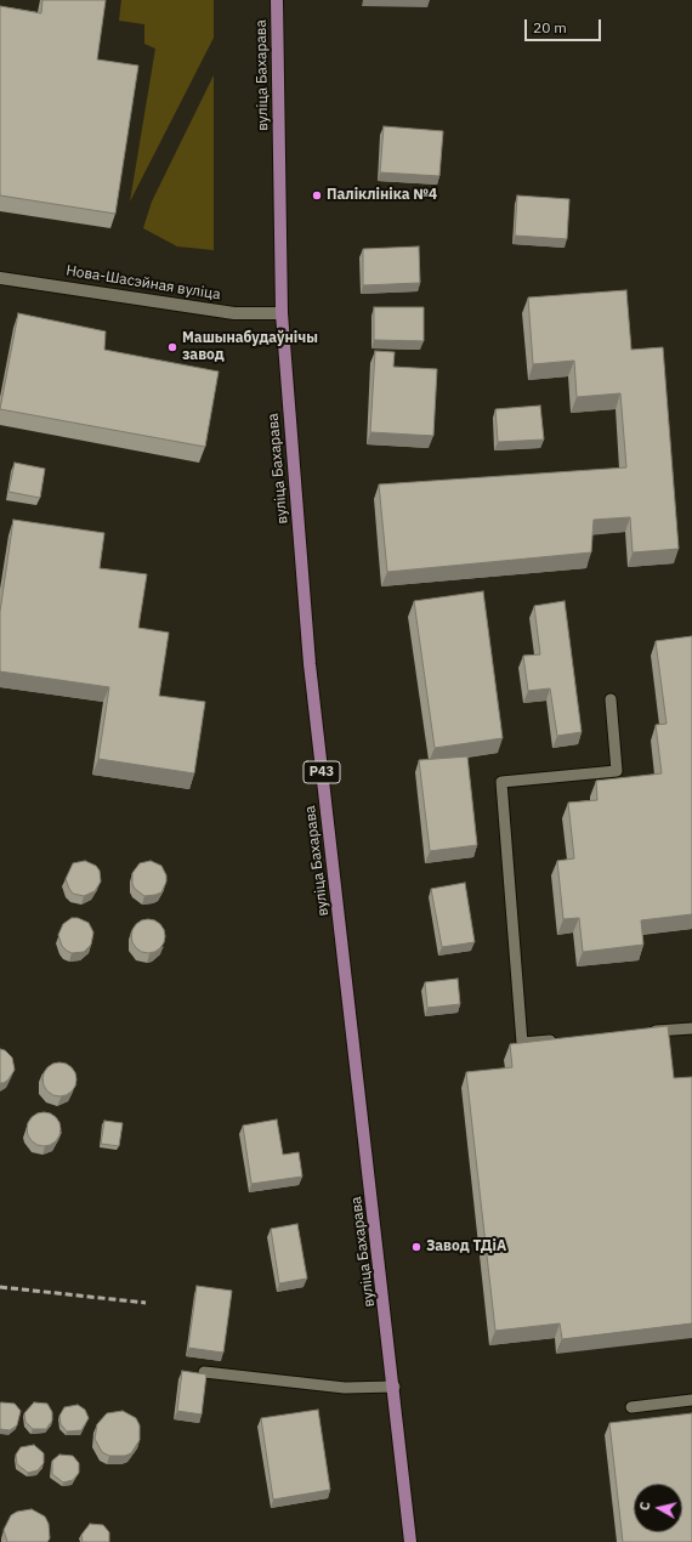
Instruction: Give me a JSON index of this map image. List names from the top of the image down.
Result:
{
  "streets": {
    "main road": ["вуліца Бахарава", "Р43"],
    "street": ["Нова-Шасэйная вуліца"]
  },
  "crossings": [
    ["вуліца Бахарава", "Нова-Шасэйная вуліца"]
  ],
  "places": ["Паліклініка №4", "Машынабудаўнічы завод", "Завод ТДіА"],
  "scale_bar": "20 m",
  "north": "left"
}
